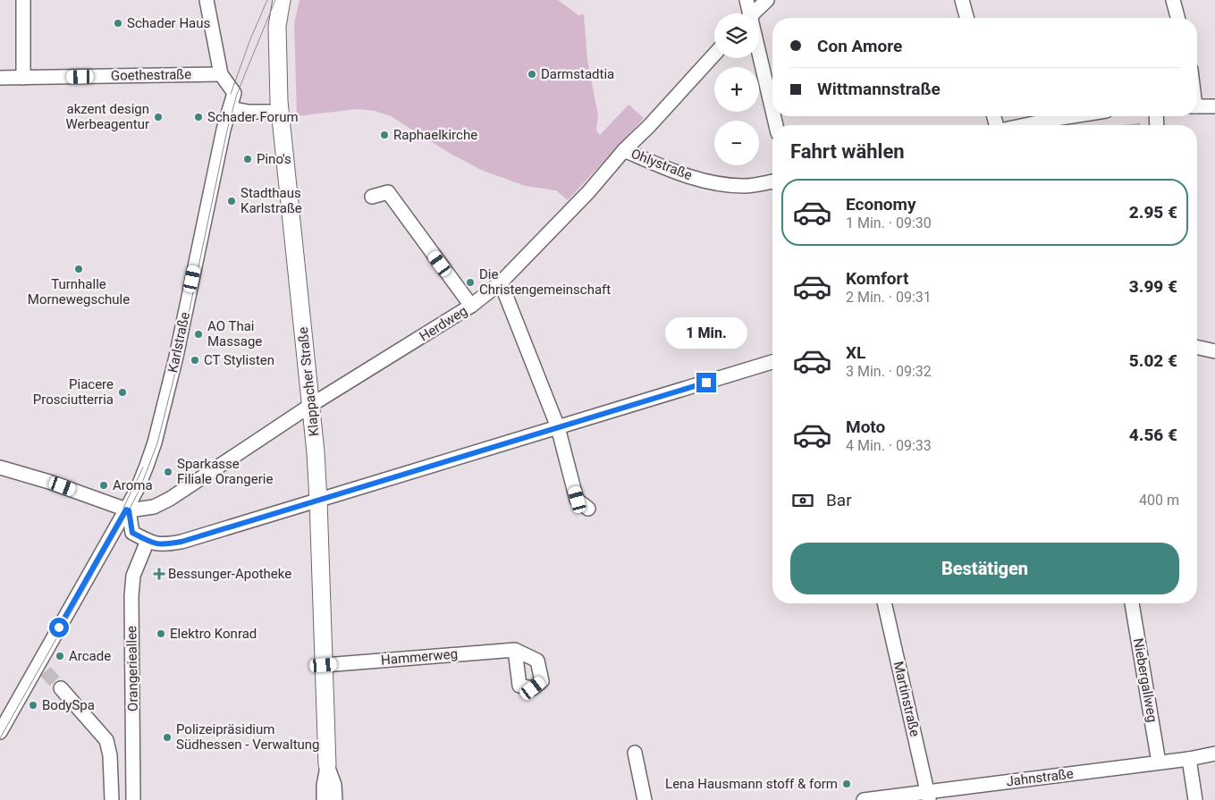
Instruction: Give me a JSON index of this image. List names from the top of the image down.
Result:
{
  "streets": {
    "street": [
      "Goethestraße",
      "Ohlystraße",
      "Herdweg",
      "Karlstraße",
      "Klappacher Straße",
      "Hammerweg",
      "Orangerieallee",
      "Niebergallweg",
      "Martinstraße",
      "Jahnstraße"
    ]
  },
  "crossings": [
    ["Goethestraße", "Karlstraße"],
    ["Ohlystraße", "Herdweg"],
    ["Herdweg", "Karlstraße"],
    ["Herdweg", "Klappacher Straße"],
    ["Klappacher Straße", "Hammerweg"],
    ["Niebergallweg", "Jahnstraße"],
    ["Martinstraße", "Jahnstraße"]
  ],
  "places": {
    "other": [
      "Schader Haus",
      "Darmstadtia",
      "akzent design Werbeagentur",
      "Schader Forum",
      "Raphaelkirche",
      "Pino's",
      "Stadthaus Karlstraße",
      "Turnhalle Mornewegschule",
      "Die Christengemeinschaft",
      "AO Thai Massage",
      "CT Stylisten",
      "Piacere Prosciutterria",
      "Sparkasse Filiale Orangerie",
      "Aroma",
      "Elektro Konrad",
      "Arcade",
      "BodySpa",
      "Polizeipräsidium Südhessen - Verwaltung",
      "Lena Hausmann stoff & form"
    ],
    "health": ["Bessunger-Apotheke"]
  },
  "page": {
    "map_buttons": ["+", "−"],
    "banner": ["Con Amore", "Wittmannstraße"],
    "heading": "Fahrt wählen",
    "list": [
      {
        "name": "Economy",
        "note": "1 Min. · 09:30",
        "value": "2.95 €"
      },
      {
        "name": "Komfort",
        "note": "2 Min. · 09:31",
        "value": "3.99 €"
      },
      {
        "name": "XL",
        "note": "3 Min. · 09:32",
        "value": "5.02 €"
      },
      {
        "name": "Moto",
        "note": "4 Min. · 09:33",
        "value": "4.56 €"
      }
    ],
    "bubble": "1 Min.",
    "pay": ["Bar", "400 m"],
    "buttons": "Bestätigen"
  }
}
